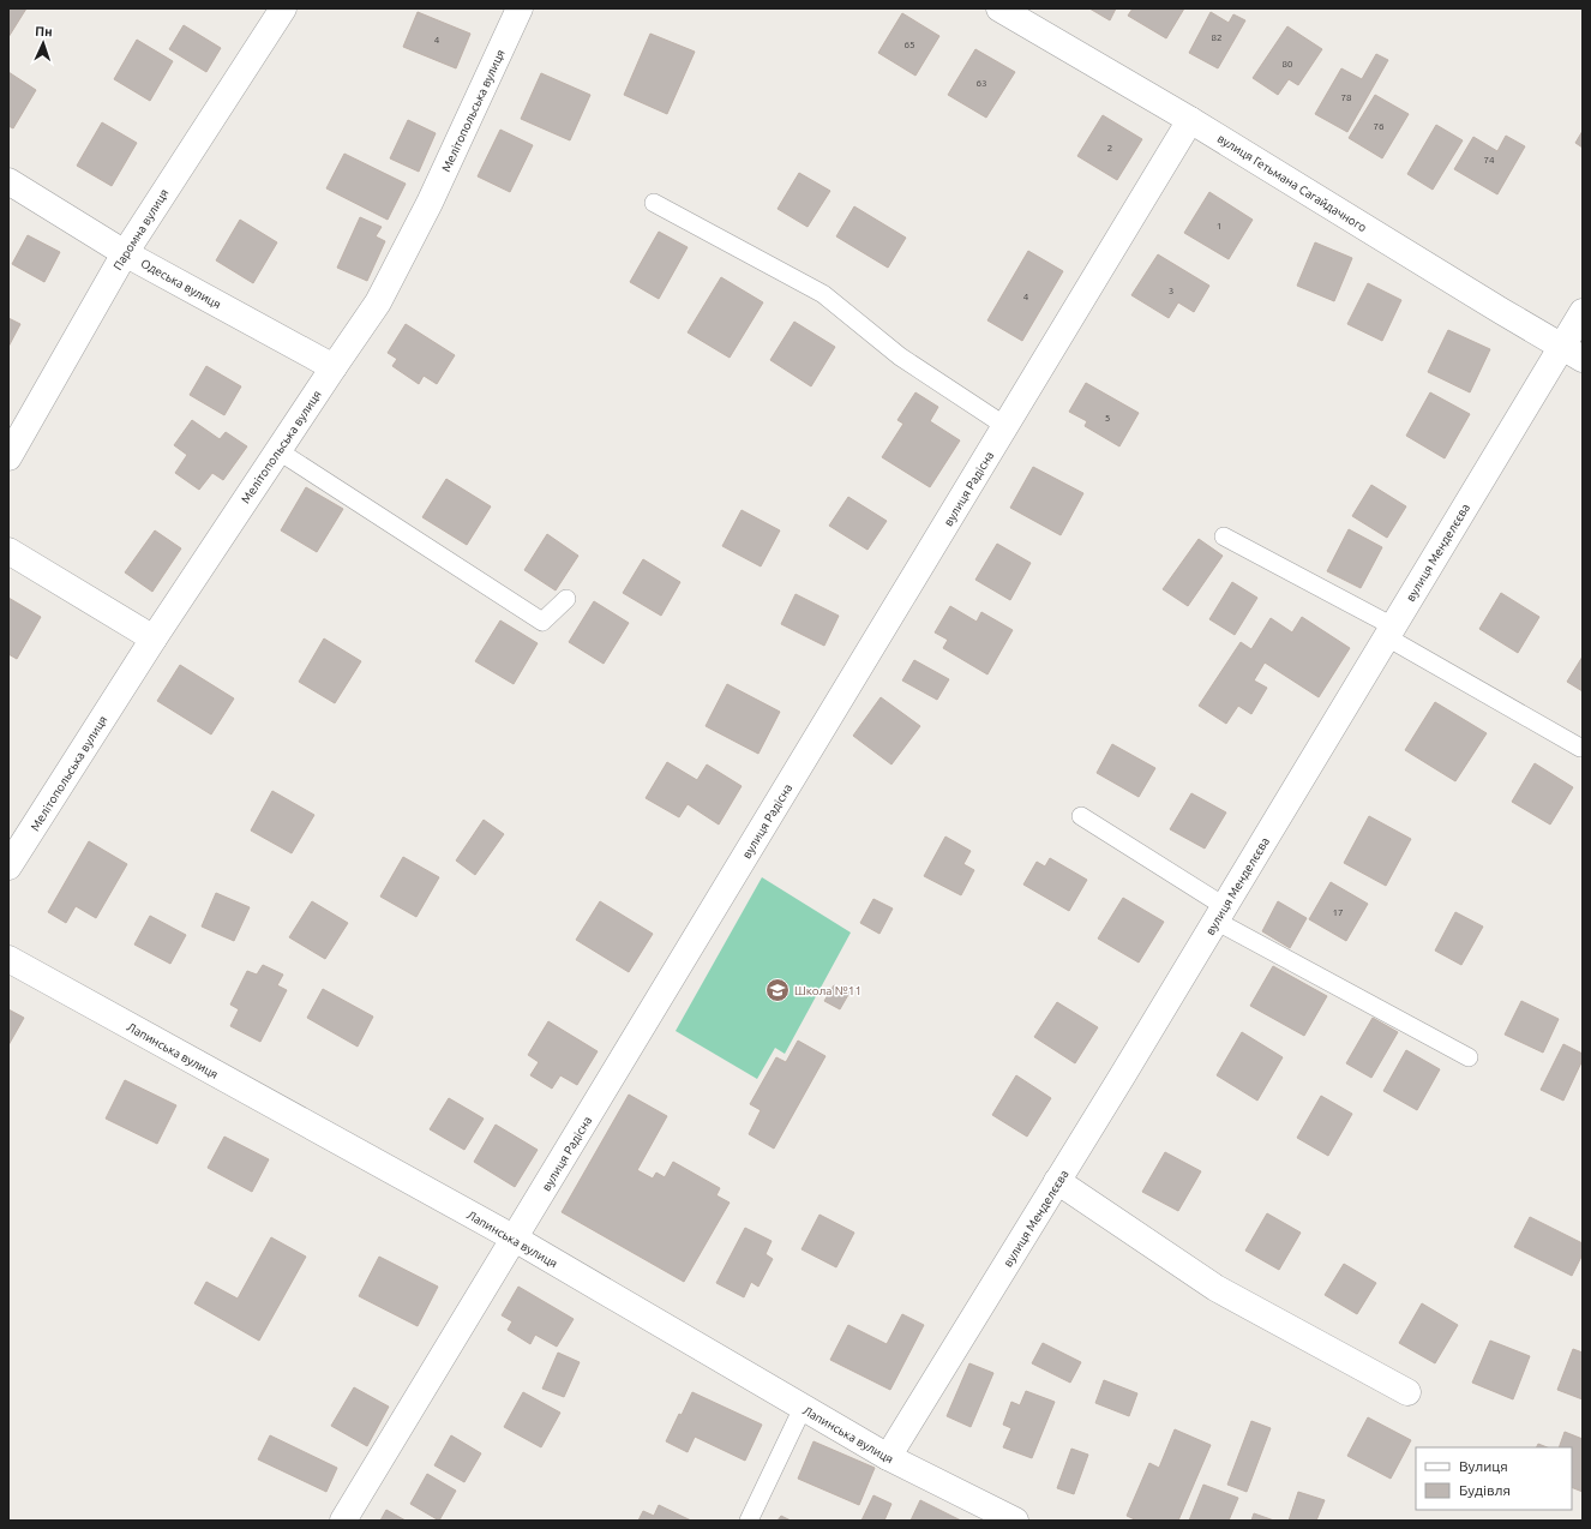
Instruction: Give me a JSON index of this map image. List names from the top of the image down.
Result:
{
  "streets": {
    "street": [
      "Мелітопольська вулиця",
      "вулиця Гетьмана Сагайдачного",
      "Паромна вулиця",
      "Одеська вулиця",
      "вулиця Радісна",
      "вулиця Менделєєва",
      "Лапинська вулиця"
    ]
  },
  "crossings": [
    ["Мелітопольська вулиця", "Одеська вулиця"],
    ["вулиця Гетьмана Сагайдачного", "вулиця Радісна"],
    ["вулиця Гетьмана Сагайдачного", "вулиця Менделєєва"],
    ["Паромна вулиця", "Одеська вулиця"],
    ["вулиця Радісна", "Лапинська вулиця"],
    ["вулиця Менделєєва", "Лапинська вулиця"]
  ],
  "places": {
    "school or university": ["Школа №11"]
  },
  "house_numbers": [
    "82",
    "4",
    "65",
    "80",
    "63",
    "78",
    "76",
    "2",
    "74",
    "1",
    "3",
    "4",
    "5",
    "17"
  ],
  "legend": ["Вулиця", "Будівля"],
  "north": "top"
}
